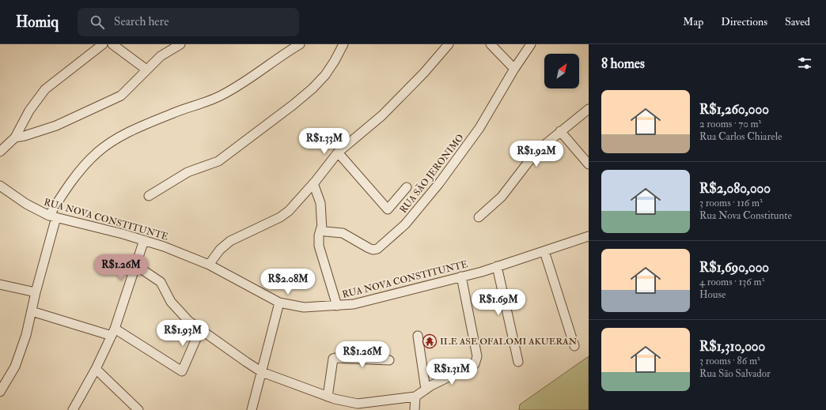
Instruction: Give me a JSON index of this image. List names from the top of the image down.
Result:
{
  "streets": {
    "street": ["RUA SÃO JERONIMO", "RUA NOVA CONSTITUNTE"]
  },
  "places": {
    "temple": ["ILE ASE OFALOMI AKUERAN"]
  },
  "north": "top right",
  "page": {
    "header": "Homiq",
    "search": "Search here",
    "nav": ["Map", "Directions", "Saved"],
    "heading": "8 homes",
    "list": [
      {
        "name": "R$1,260,000",
        "note": "2 rooms · 70 m² · Rua Carlos Chiarele"
      },
      {
        "name": "R$2,080,000",
        "note": "3 rooms · 116 m² · Rua Nova Constitunte"
      },
      {
        "name": "R$1,690,000",
        "note": "4 rooms · 136 m² · House"
      },
      {
        "name": "R$1,310,000",
        "note": "3 rooms · 86 m² · Rua São Salvador"
      }
    ],
    "price": [
      "R$1.33M",
      "R$1.92M",
      "R$1.26M",
      "R$2.08M",
      "R$1.69M",
      "R$1.93M",
      "R$1.26M",
      "R$1.31M"
    ]
  }
}
